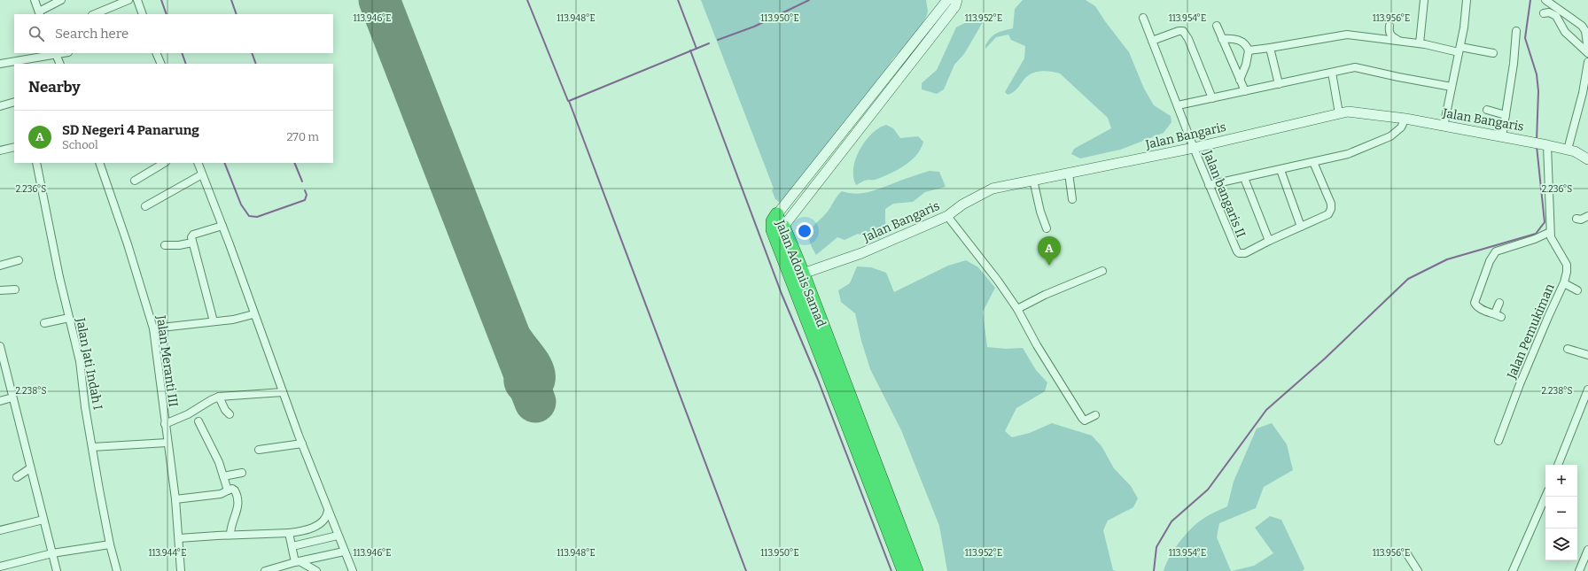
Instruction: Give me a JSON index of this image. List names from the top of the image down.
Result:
{
  "streets": {
    "highway": ["Jalan Adonis Samad"],
    "street": [
      "Jalan Bangaris",
      "Jalan bangaris II",
      "Jalan Pemukiman",
      "Jalan Meranti III",
      "Jalan Jati Indah I"
    ]
  },
  "crossings": [
    ["Jalan Bangaris", "Jalan bangaris II"],
    ["Jalan Bangaris", "Jalan Adonis Samad"],
    ["Jalan Bangaris", "Jalan Pemukiman"]
  ],
  "page": {
    "search": "Search here",
    "heading": "Nearby",
    "list": [
      {
        "mark": "A",
        "name": "SD Negeri 4 Panarung",
        "note": "School",
        "value": "270 m"
      }
    ],
    "pins": "A",
    "map_buttons": ["+", "−"]
  },
  "coordinates": [
    "113.946°E",
    "113.948°E",
    "113.950°E",
    "113.952°E",
    "113.954°E",
    "113.956°E",
    "2.236°S",
    "2.238°S",
    "113.944°E"
  ]
}
